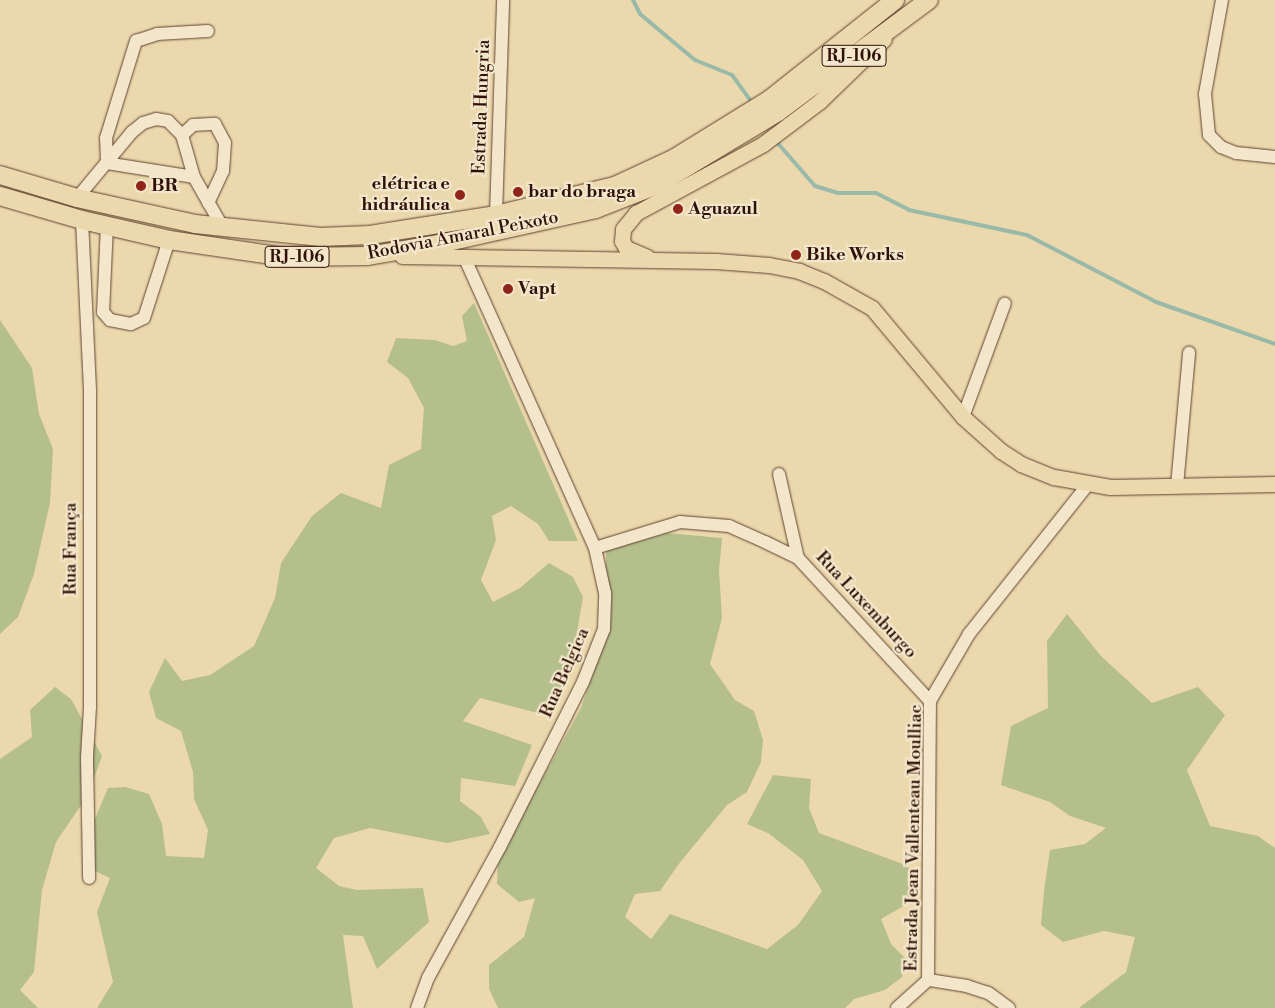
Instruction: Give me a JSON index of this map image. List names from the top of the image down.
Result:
{
  "streets": {
    "highway": ["RJ-106", "Rodovia Amaral Peixoto"],
    "street": [
      "Estrada Hungria",
      "Rua França",
      "Rua Luxemburgo",
      "Rua Belgica",
      "Estrada Jean Vallenteau Moulliac"
    ]
  },
  "crossings": [
    ["Estrada Hungria", "Rodovia Amaral Peixoto"],
    ["Rodovia Amaral Peixoto", "Rua França"],
    ["Rua Luxemburgo", "Rua Belgica"],
    ["Rua Luxemburgo", "Estrada Jean Vallenteau Moulliac"]
  ],
  "places": [
    "BR",
    "bar do braga",
    "elétrica e hidráulica",
    "Aguazul",
    "Bike Works",
    "Vapt"
  ]
}
